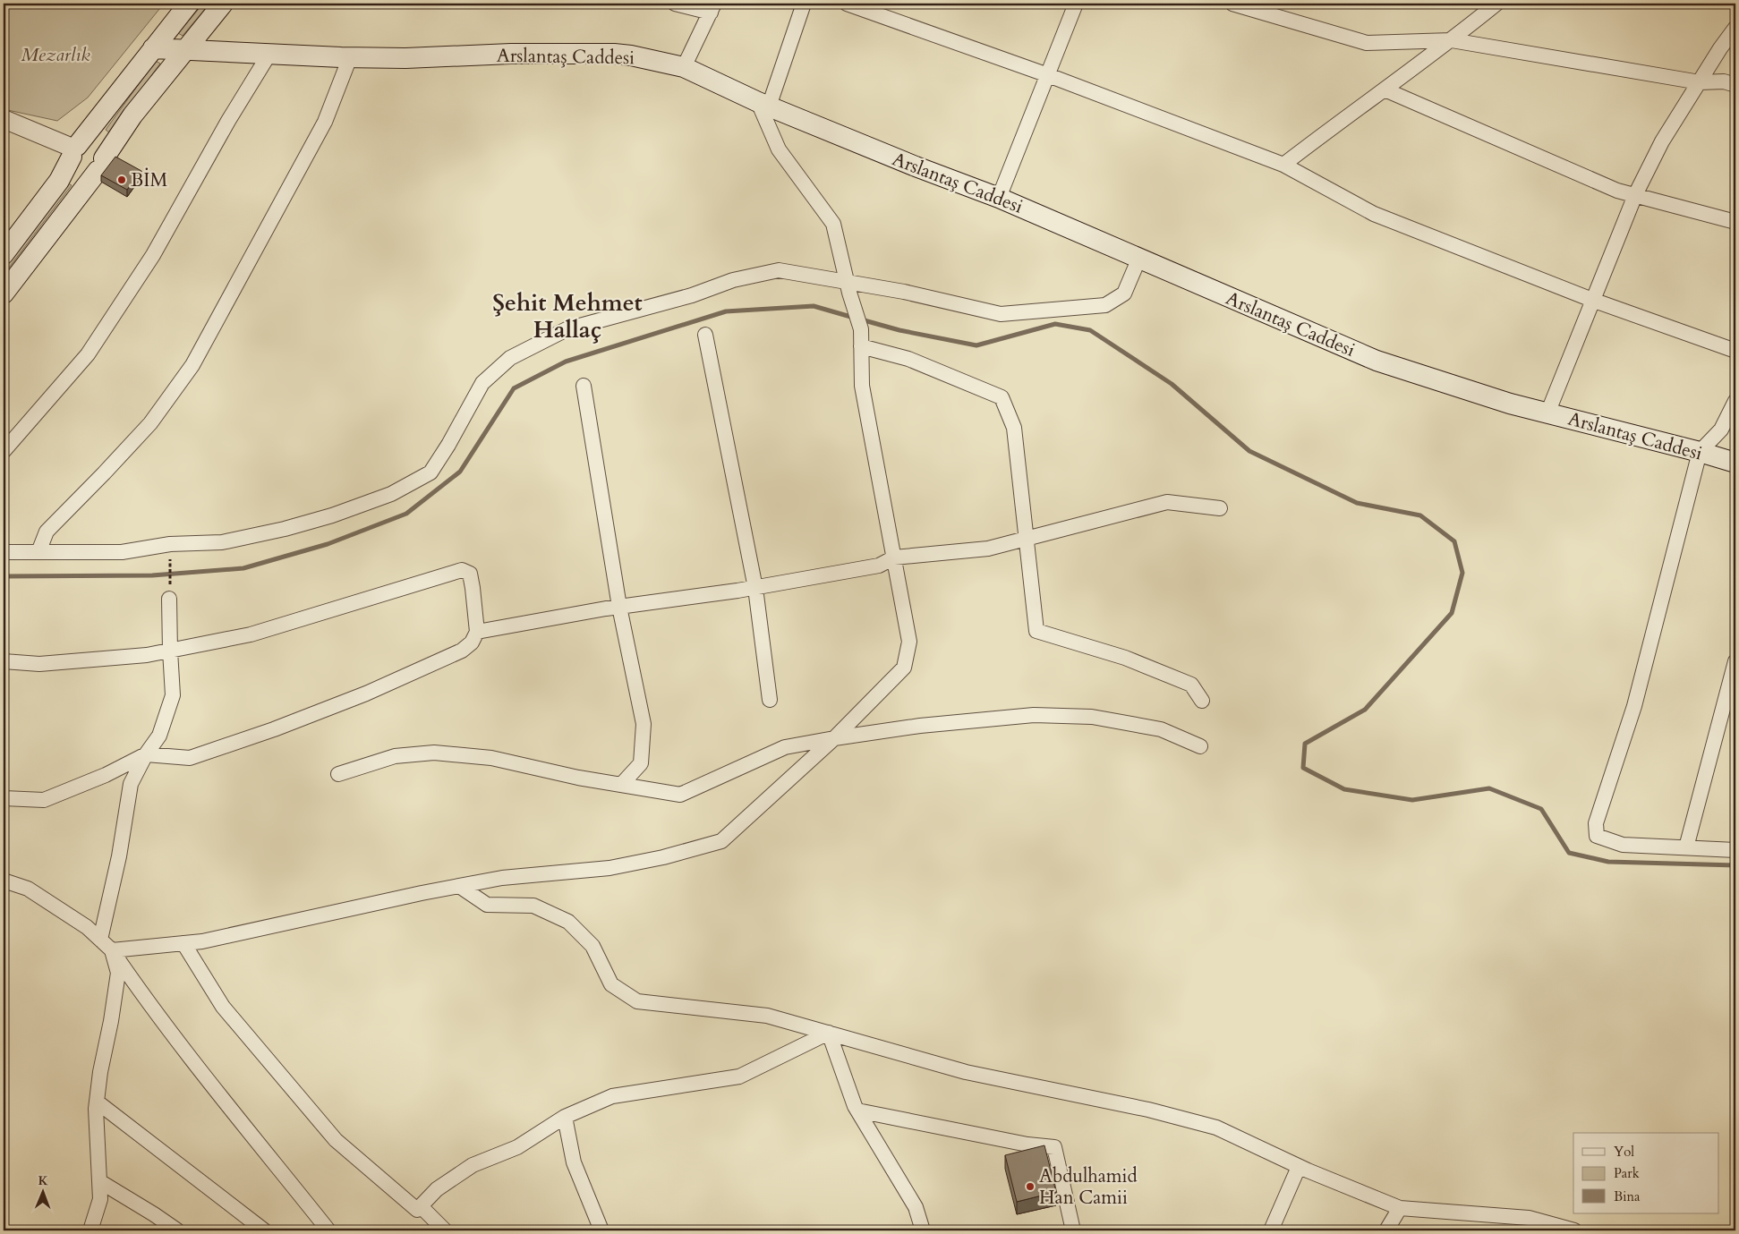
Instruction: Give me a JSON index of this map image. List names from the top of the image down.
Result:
{
  "streets": {
    "main road": ["Arslantaş Caddesi"]
  },
  "districts": ["Şehit Mehmet Hallaç"],
  "parks": ["Mezarlık"],
  "places": ["BİM", "Abdulhamid Han Camii"],
  "legend": ["Yol", "Park", "Bina"],
  "north": "top"
}
